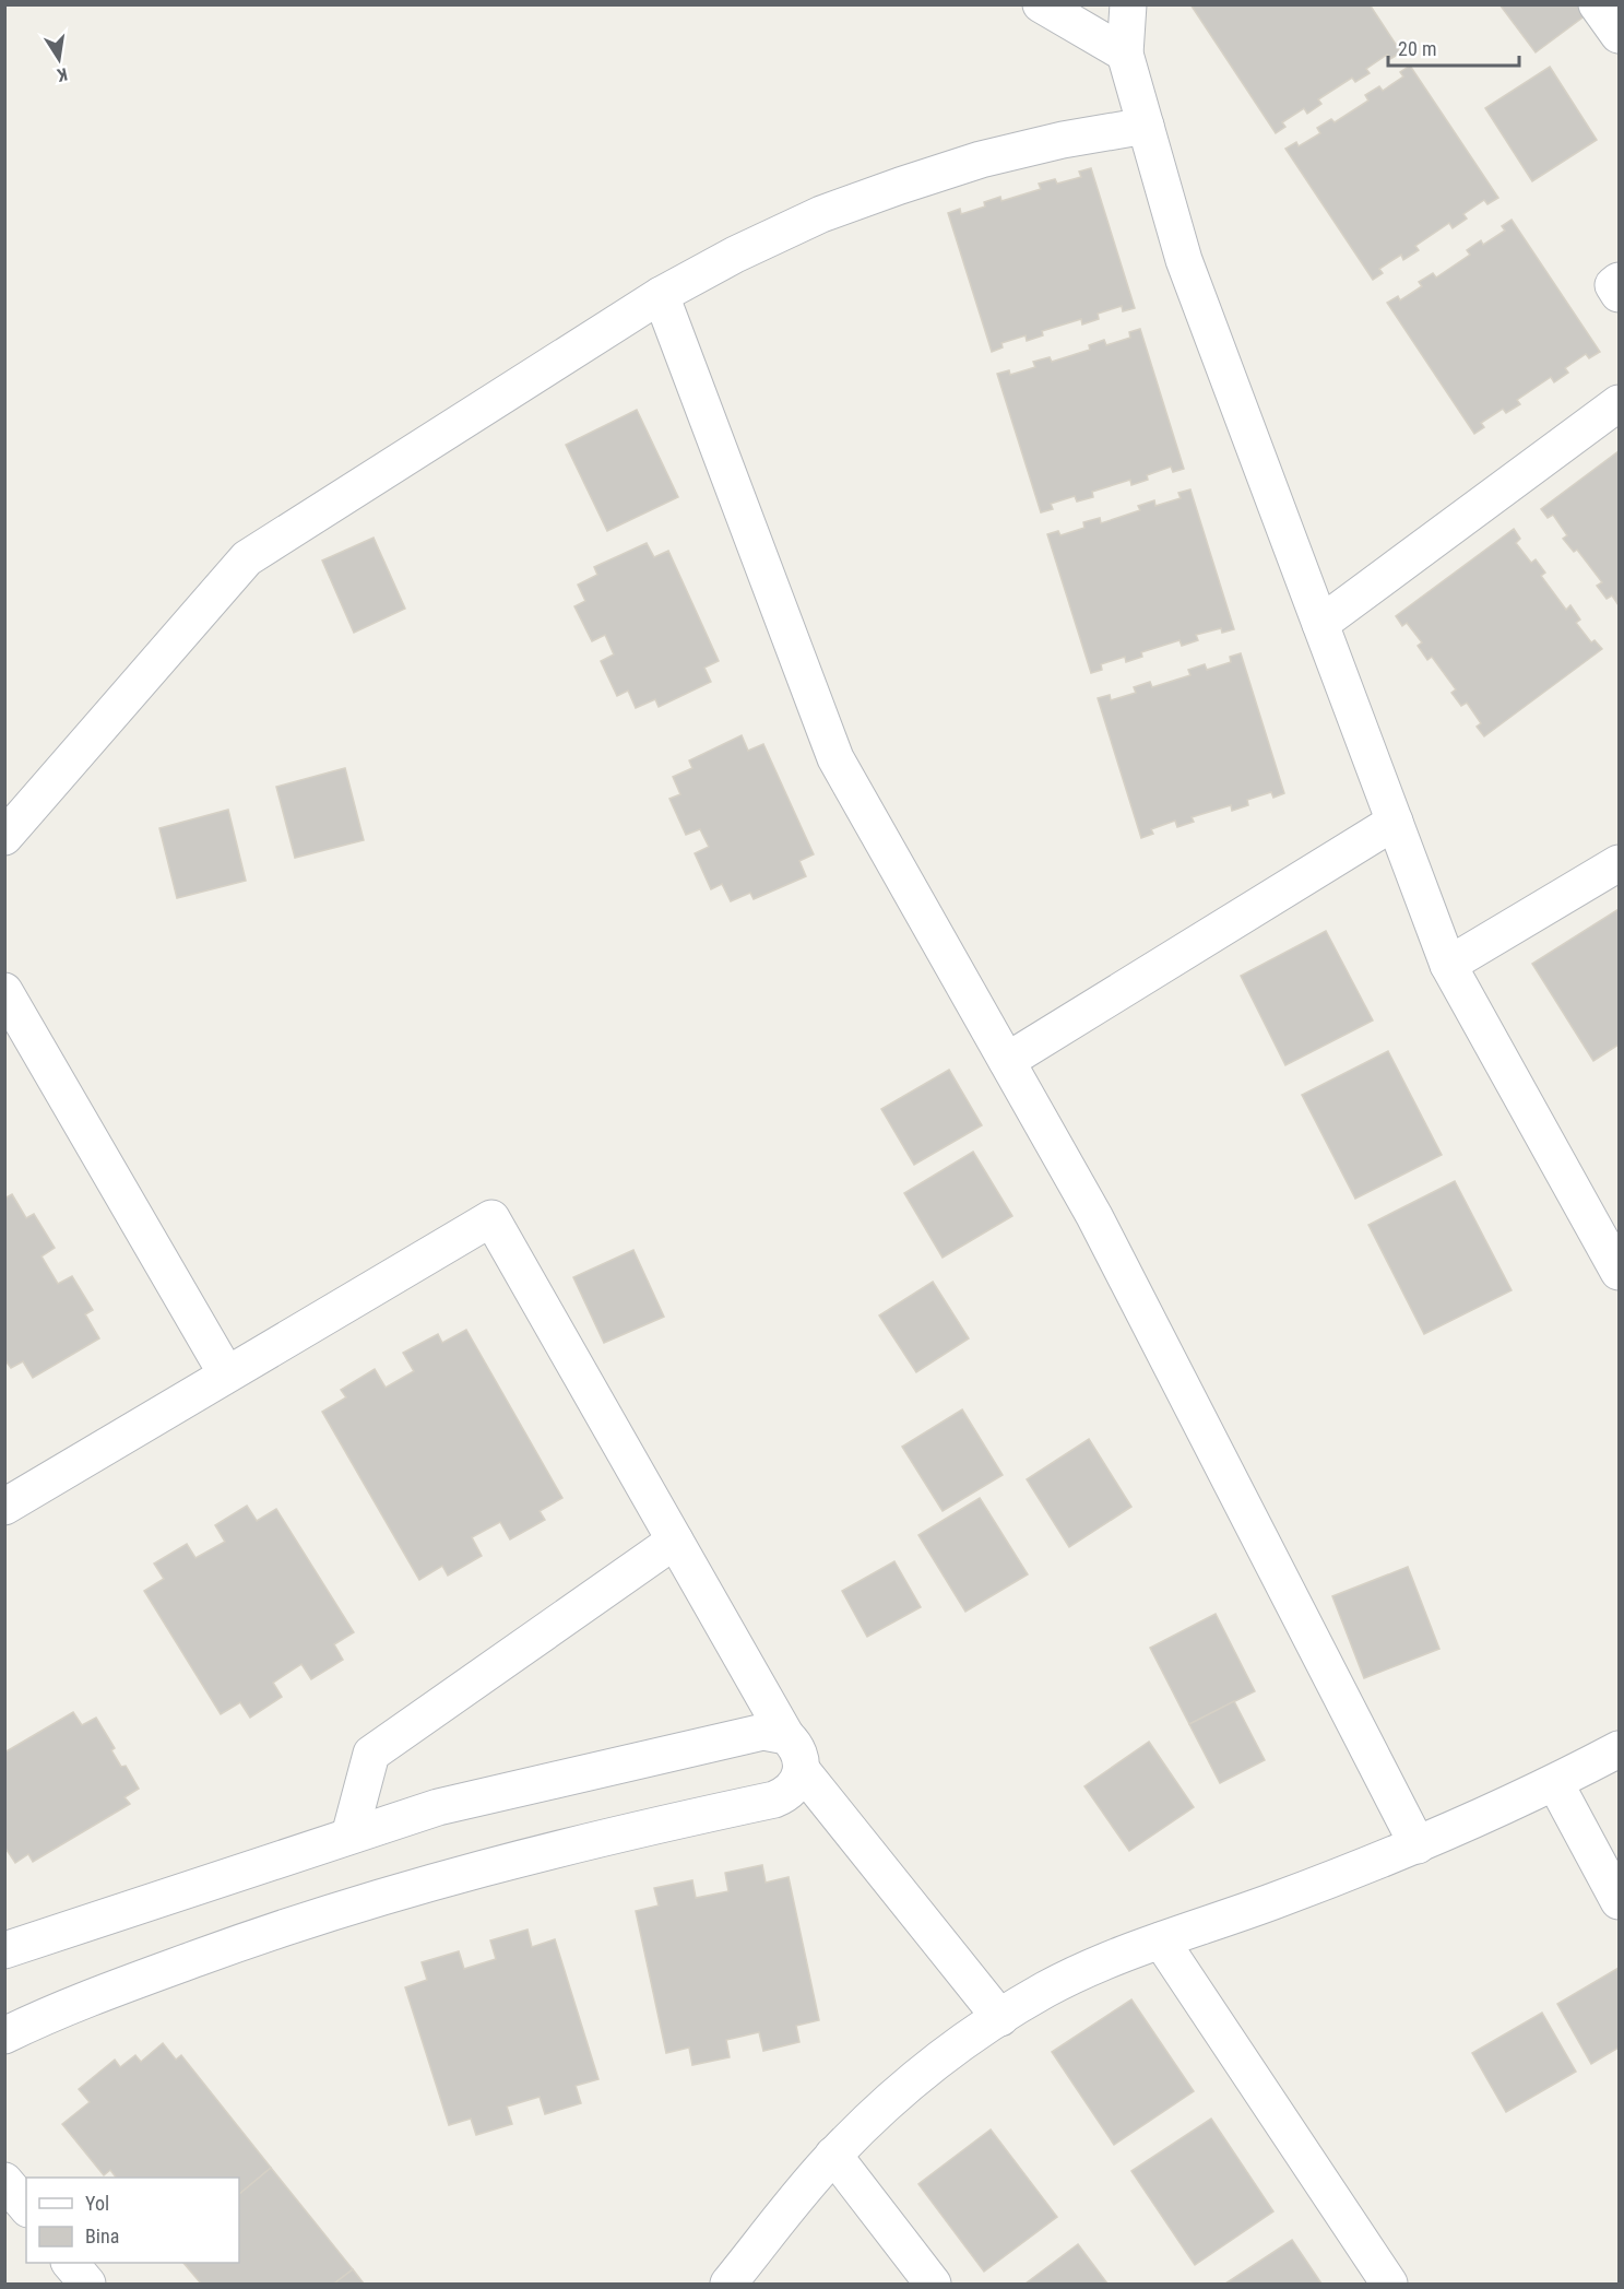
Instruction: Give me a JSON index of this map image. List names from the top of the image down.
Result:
{
  "legend": ["Yol", "Bina"],
  "scale_bar": "20 m",
  "north": "bottom"
}
